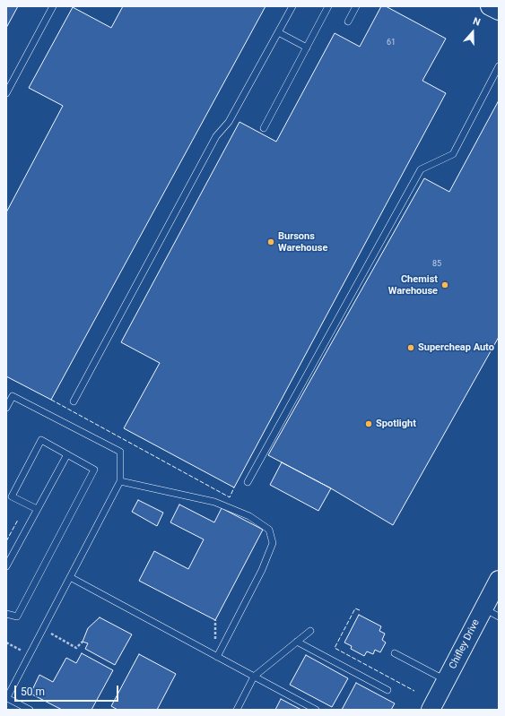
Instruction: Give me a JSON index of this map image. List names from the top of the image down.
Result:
{
  "streets": {
    "main road": ["Chifley Drive"]
  },
  "places": [
    "Bursons Warehouse",
    "Chemist Warehouse",
    "Supercheap Auto",
    "Spotlight"
  ],
  "house_numbers": ["61", "85"],
  "scale_bar": "50 m",
  "north": "top"
}
